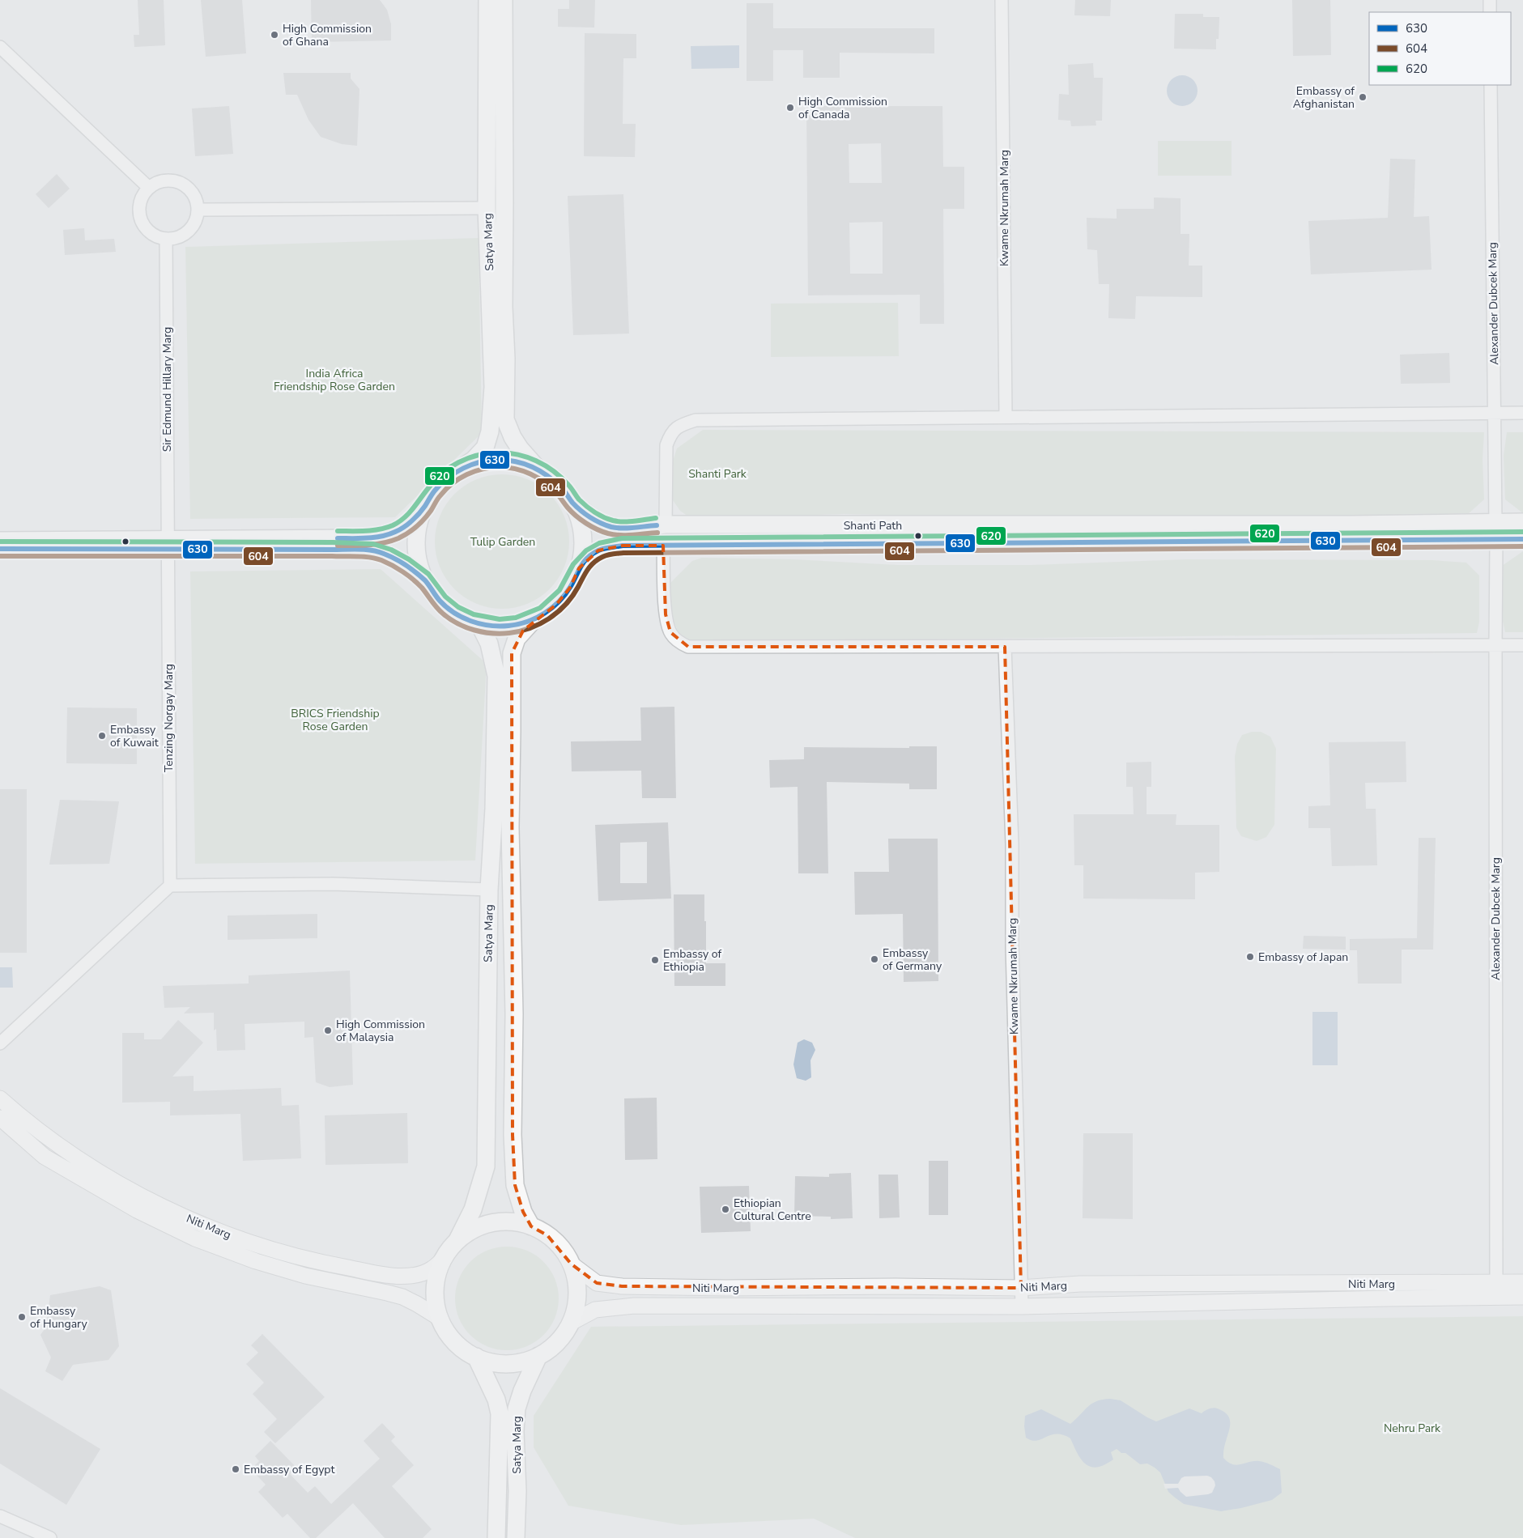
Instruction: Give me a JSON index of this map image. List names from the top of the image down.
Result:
{
  "streets": {
    "main road": ["Satya Marg", "Shanti Path"],
    "street": [
      "Kwame Nkrumah Marg",
      "Alexander Dubcek Marg",
      "Sir Edmund Hillary Marg",
      "Tenzing Norgay Marg",
      "Niti Marg"
    ]
  },
  "crossings": [
    ["Kwame Nkrumah Marg", "Niti Marg"],
    ["Satya Marg", "Niti Marg"],
    ["Alexander Dubcek Marg", "Shanti Path"],
    ["Alexander Dubcek Marg", "Niti Marg"],
    ["Sir Edmund Hillary Marg", "Tenzing Norgay Marg"]
  ],
  "parks": [
    "India Africa Friendship Rose Garden",
    "Shanti Park",
    "Tulip Garden",
    "BRICS Friendship Rose Garden",
    "Nehru Park"
  ],
  "places": [
    "High Commission of Ghana",
    "Embassy of Afghanistan",
    "High Commission of Canada",
    "Embassy of Kuwait",
    "Embassy of Japan",
    "Embassy of Germany",
    "Embassy of Ethiopia",
    "High Commission of Malaysia",
    "Ethiopian Cultural Centre",
    "Embassy of Hungary",
    "Embassy of Egypt"
  ],
  "lines": ["transit line 620", "transit line 630", "transit line 604"],
  "legend": ["630", "604", "620"]
}
